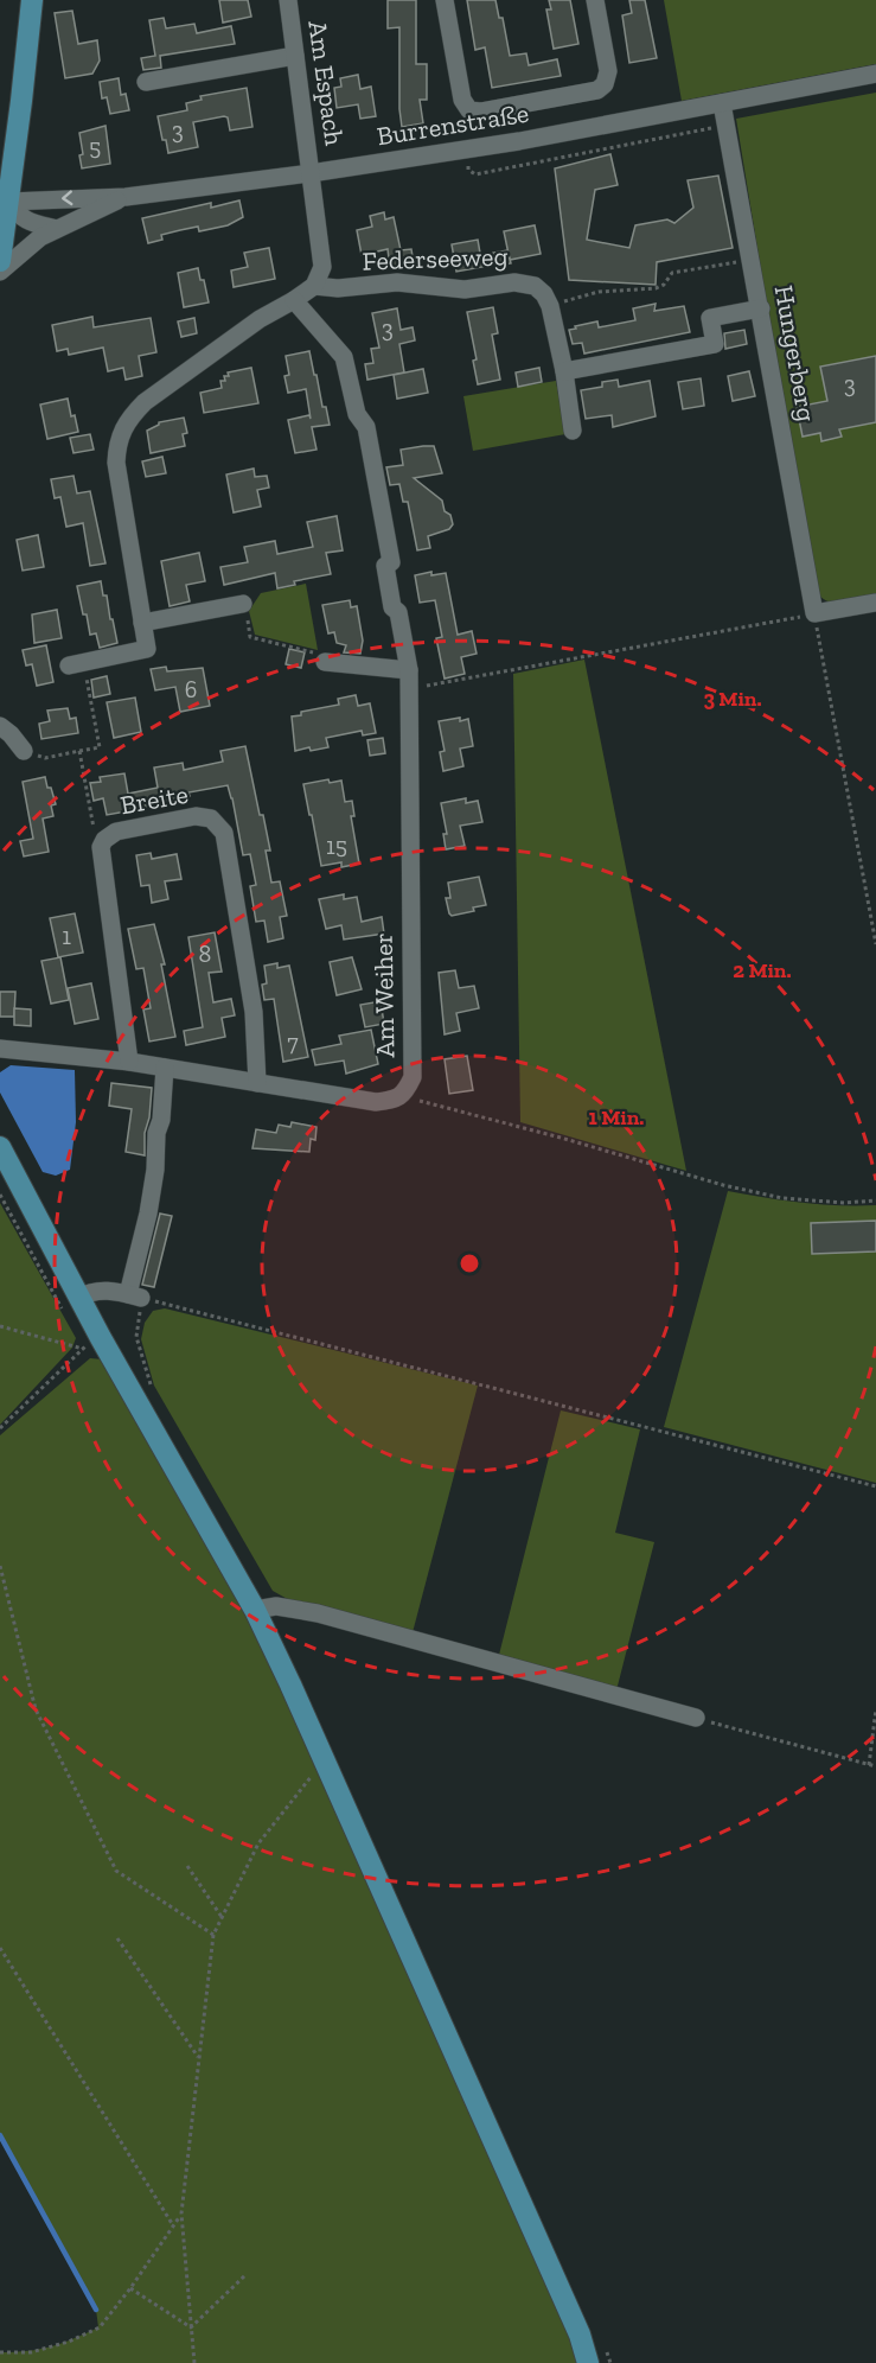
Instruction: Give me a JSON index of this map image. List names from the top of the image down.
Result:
{
  "streets": {
    "street": [
      "Am Espach",
      "Burrenstraße",
      "Federseeweg",
      "Hungerberg",
      "Breite",
      "Am Weiher"
    ]
  },
  "crossings": [
    ["Am Espach", "Burrenstraße"],
    ["Am Espach", "Federseeweg"],
    ["Burrenstraße", "Hungerberg"],
    ["Breite", "Am Weiher"]
  ],
  "house_numbers": [
    "3",
    "5",
    "3",
    "3",
    "6",
    "15",
    "1",
    "8",
    "7"
  ],
  "rings": ["3 Min.", "2 Min.", "1 Min."]
}
